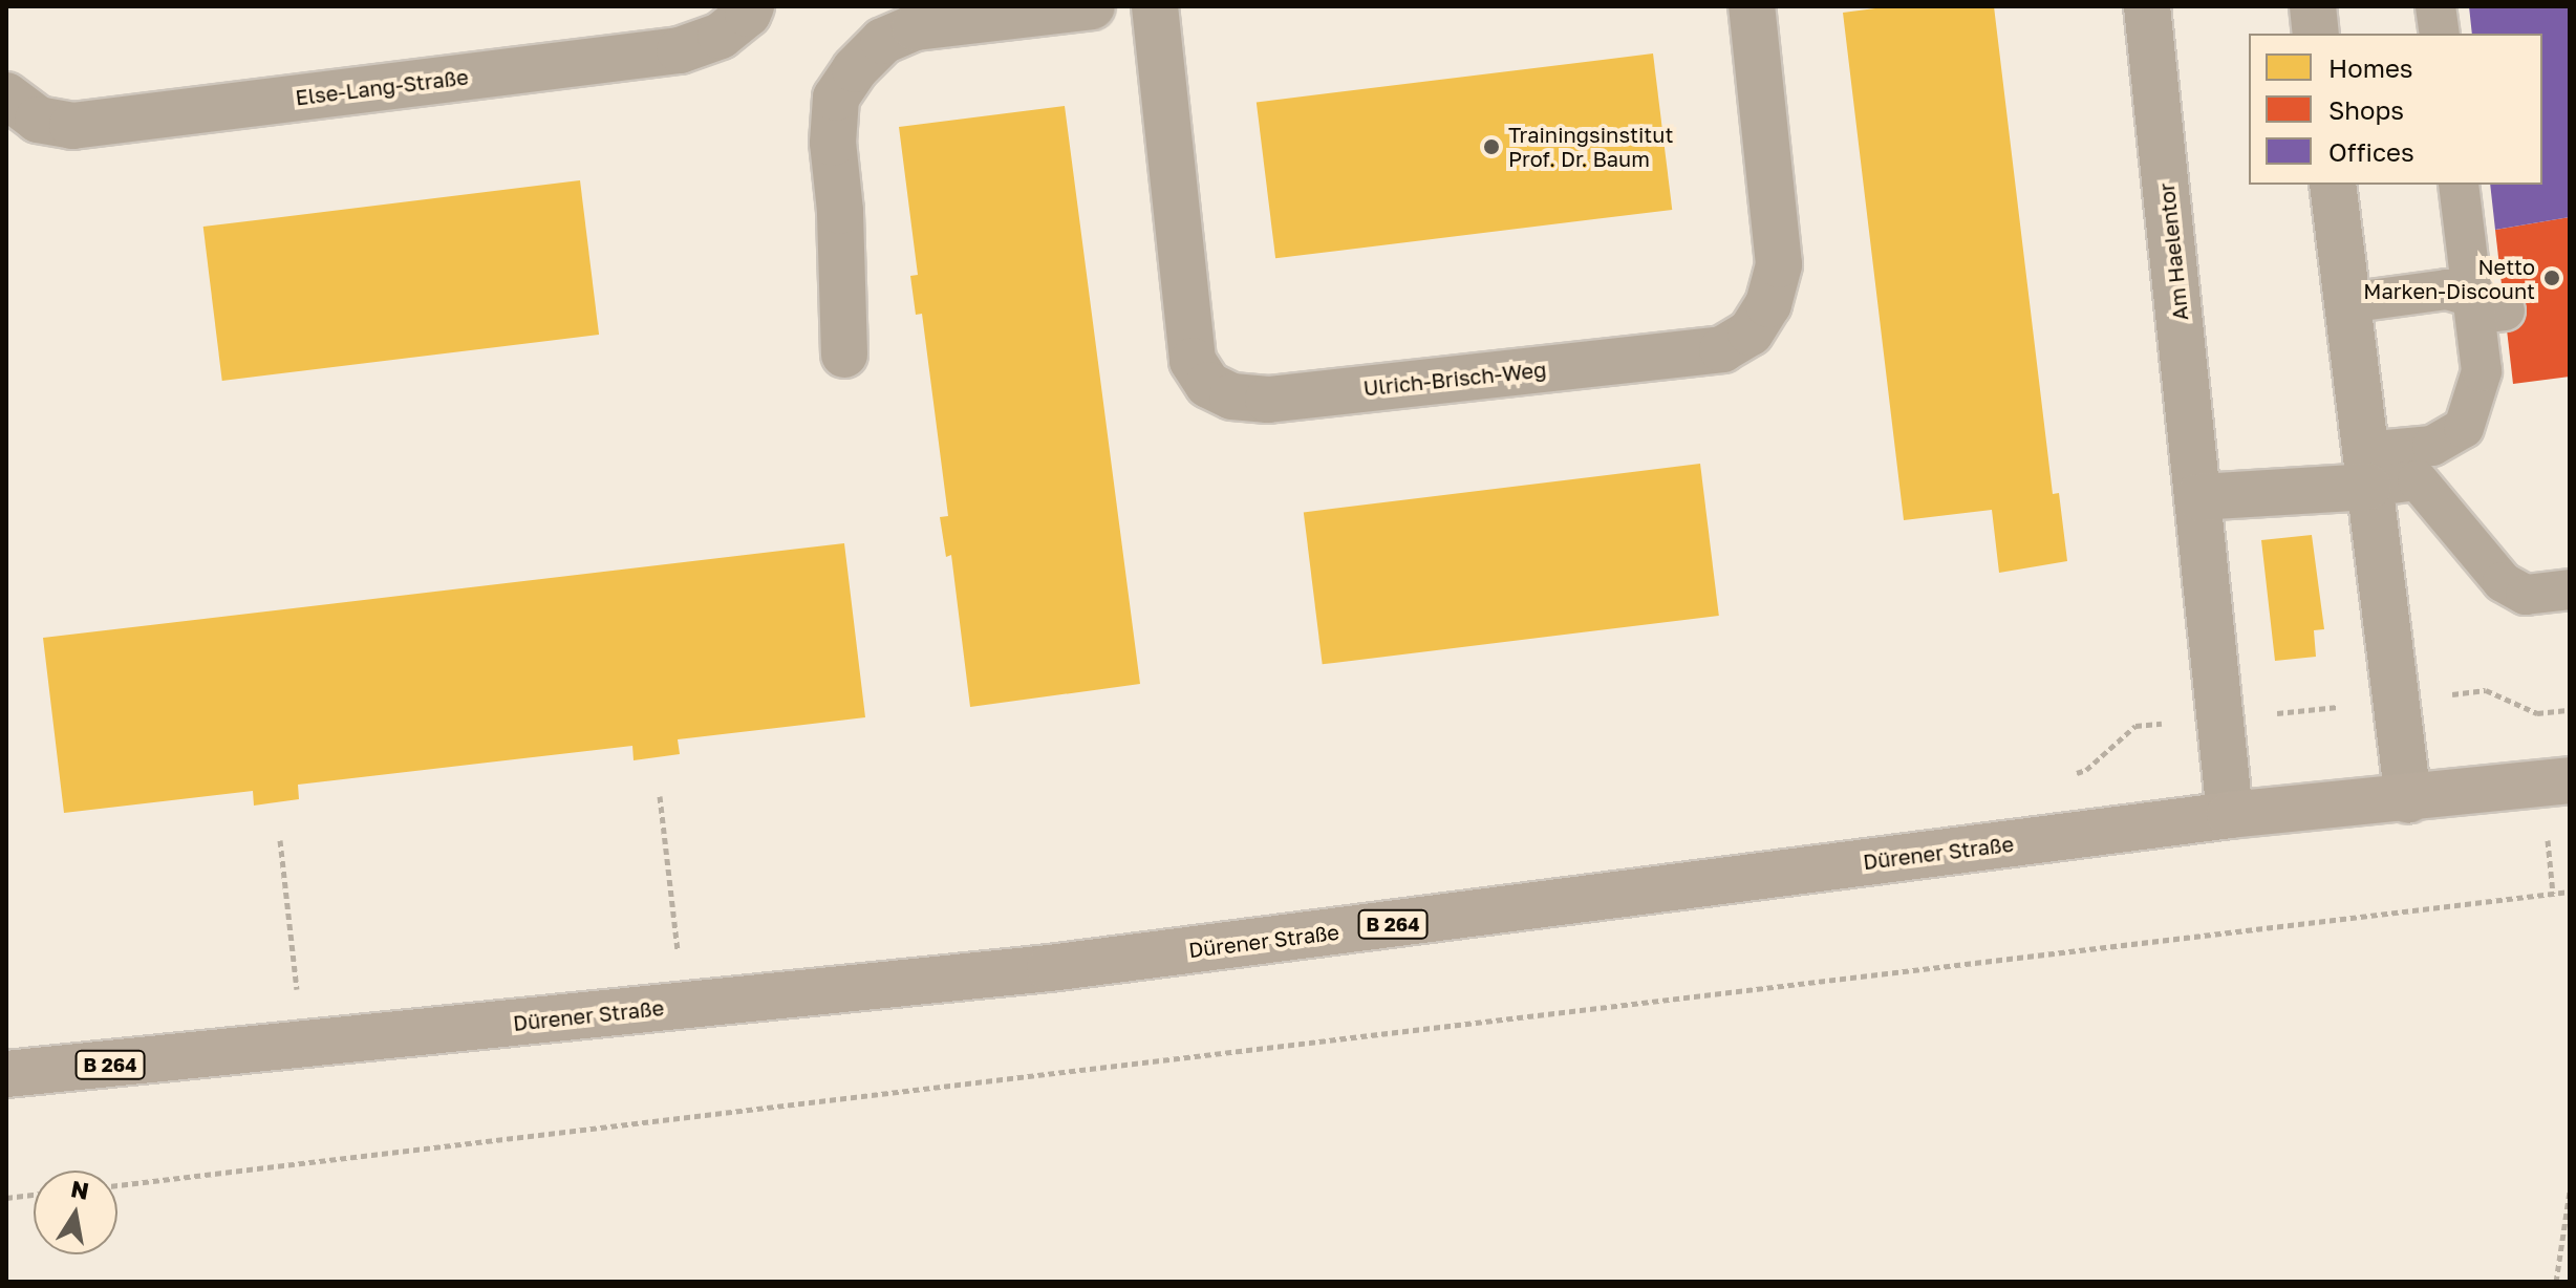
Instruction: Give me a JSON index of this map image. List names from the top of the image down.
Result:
{
  "streets": {
    "main road": ["Dürener Straße", "B 264"],
    "street": ["Else-Lang-Straße", "Am Haelentor", "Ulrich-Brisch-Weg"]
  },
  "crossings": [
    ["Am Haelentor", "Dürener Straße"]
  ],
  "places": ["Trainingsinstitut Prof. Dr. Baum", "Netto Marken-Discount"],
  "legend": ["Homes", "Shops", "Offices"],
  "north": "top"
}
